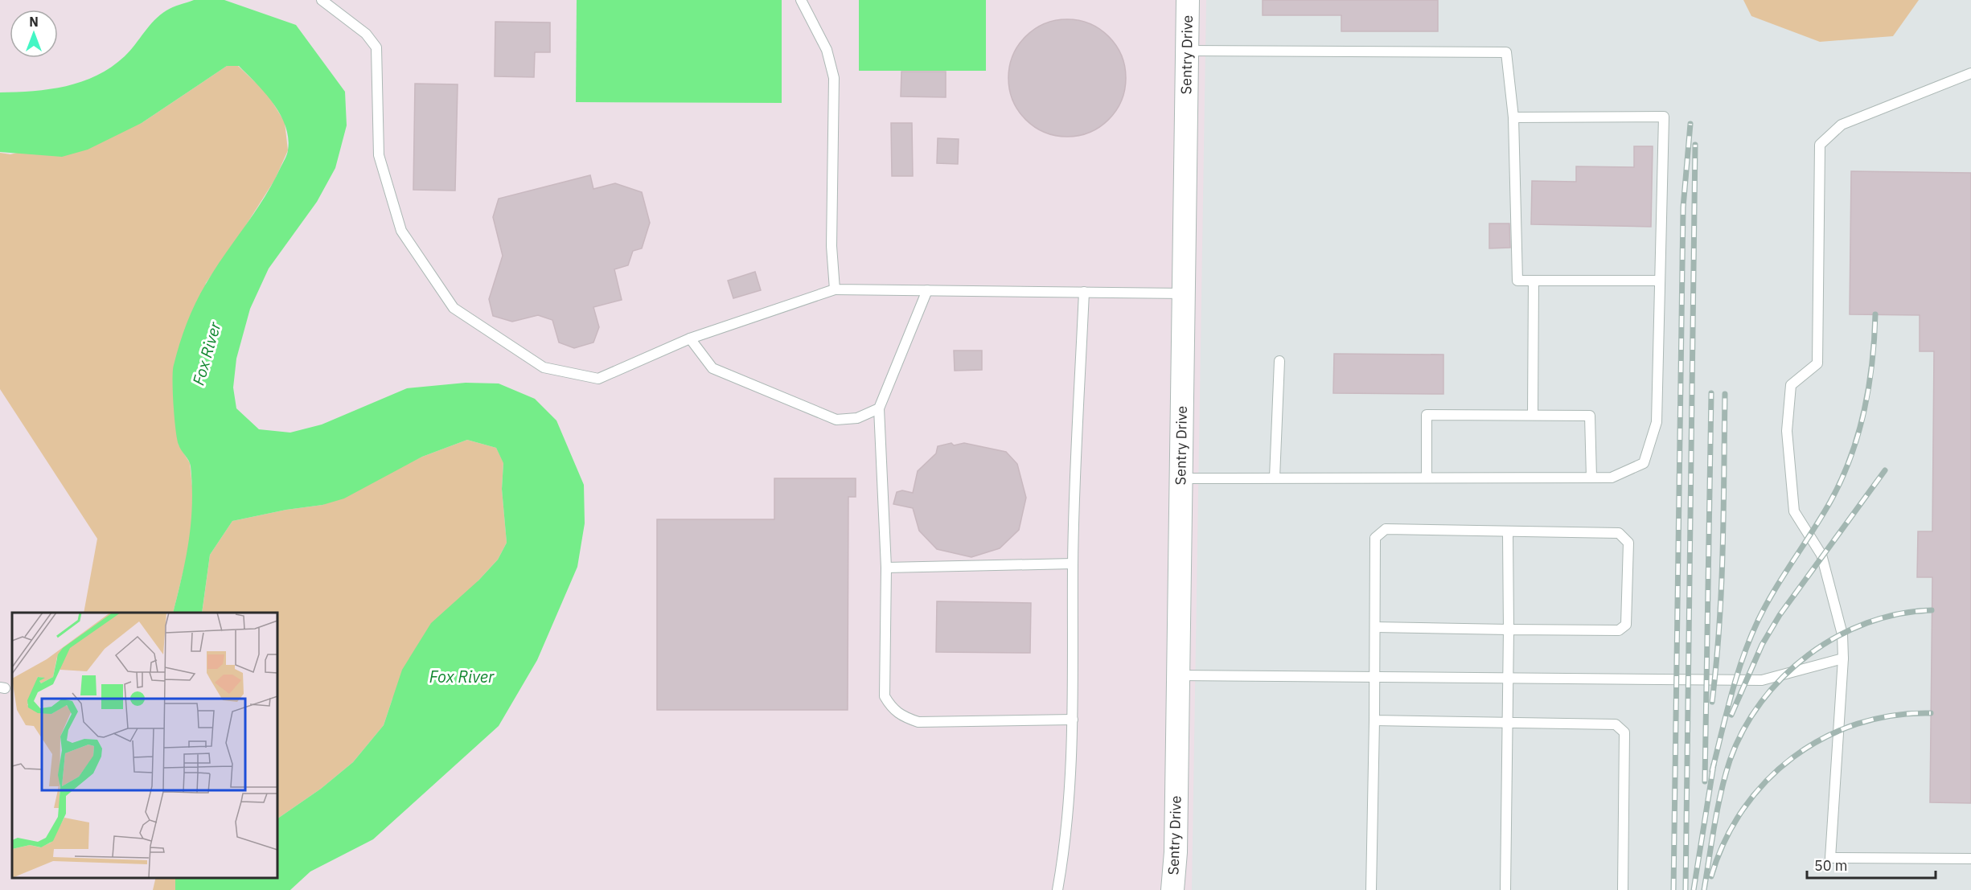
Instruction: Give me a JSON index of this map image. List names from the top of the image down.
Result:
{
  "streets": {
    "street": ["Sentry Drive"]
  },
  "water": ["Fox River"],
  "scale_bar": "50 m",
  "north": "top"
}
